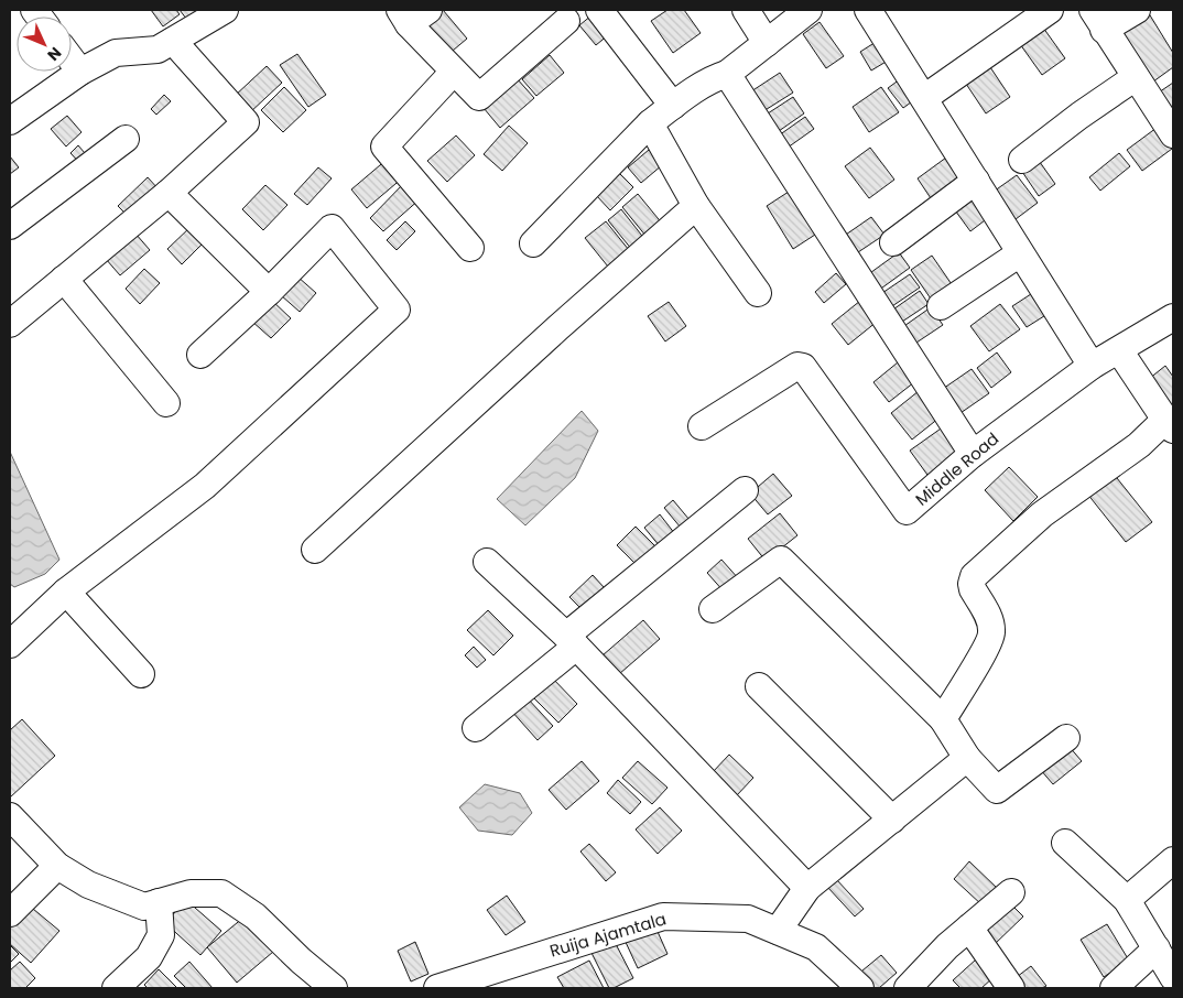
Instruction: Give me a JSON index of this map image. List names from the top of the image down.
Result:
{
  "streets": {
    "street": ["Middle Road", "Ruija Ajamtala"]
  },
  "north": "bottom right"
}
